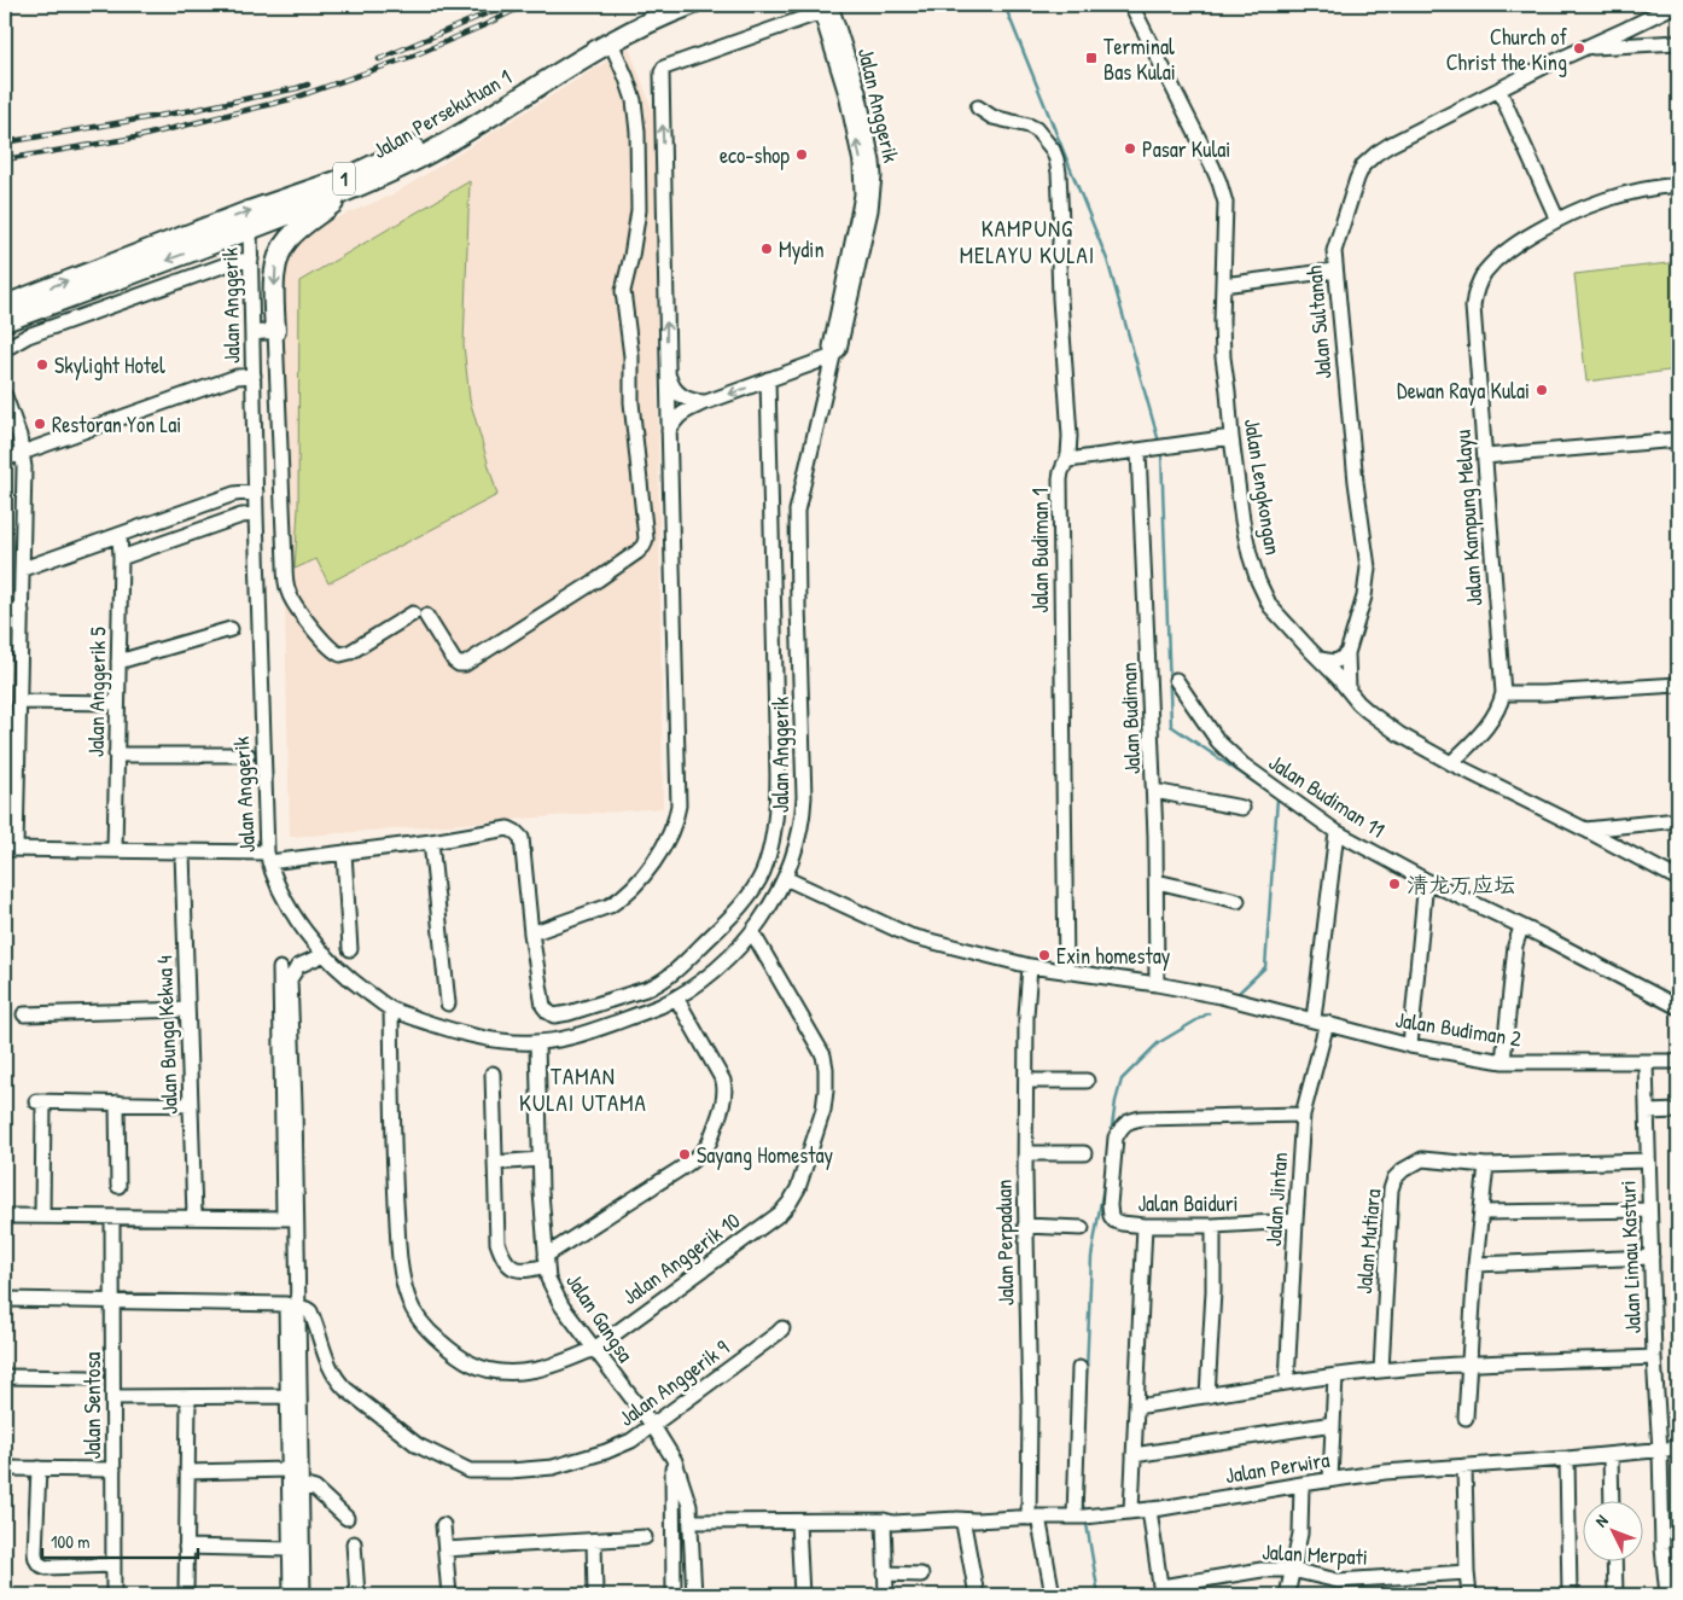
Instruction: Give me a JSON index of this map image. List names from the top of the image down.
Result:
{
  "streets": {
    "highway": ["Jalan Persekutuan 1", "1"],
    "street": [
      "Jalan Anggerik",
      "Jalan Sultanah",
      "Jalan Lengkongan",
      "Jalan Kampung Melayu",
      "Jalan Budiman 1",
      "Jalan Anggerik 5",
      "Jalan Budiman",
      "Jalan Budiman 11",
      "Jalan Budiman 2",
      "Jalan Bunga Kekwa 4",
      "Jalan Jintan",
      "Jalan Baiduri",
      "Jalan Mutiara",
      "Jalan Perpaduan",
      "Jalan Limau Kasturi",
      "Jalan Anggerik 10",
      "Jalan Gangsa",
      "Jalan Anggerik 9",
      "Jalan Sentosa",
      "Jalan Perwira",
      "Jalan Merpati"
    ]
  },
  "crossings": [
    ["Jalan Anggerik", "Jalan Persekutuan 1"],
    ["Jalan Anggerik", "Jalan Budiman 2"],
    ["Jalan Anggerik", "Jalan Anggerik 10"],
    ["Jalan Anggerik", "Jalan Gangsa"],
    ["Jalan Sultanah", "Jalan Lengkongan"],
    ["Jalan Lengkongan", "Jalan Kampung Melayu"],
    ["Jalan Budiman 1", "Jalan Budiman 2"],
    ["Jalan Budiman", "Jalan Budiman 2"],
    ["Jalan Budiman 11", "Jalan Jintan"],
    ["Jalan Budiman 2", "Jalan Jintan"],
    ["Jalan Budiman 2", "Jalan Perpaduan"],
    ["Jalan Budiman 2", "Jalan Limau Kasturi"],
    ["Jalan Jintan", "Jalan Baiduri"],
    ["Jalan Perpaduan", "Jalan Perwira"],
    ["Jalan Limau Kasturi", "Jalan Perwira"],
    ["Jalan Anggerik 10", "Jalan Gangsa"],
    ["Jalan Gangsa", "Jalan Anggerik 9"],
    ["Jalan Gangsa", "Jalan Perwira"]
  ],
  "districts": ["KAMPUNG MELAYU KULAI", "TAMAN KULAI UTAMA"],
  "places": {
    "other": [
      "Church of Christ the King",
      "Pasar Kulai",
      "eco-shop",
      "Mydin",
      "Skylight Hotel",
      "Dewan Raya Kulai",
      "Restoran Yon Lai",
      "清龙万应坛",
      "Exin homestay",
      "Sayang Homestay"
    ],
    "transit": ["Terminal Bas Kulai"]
  },
  "scale_bar": "100 m",
  "north": "top left"
}
